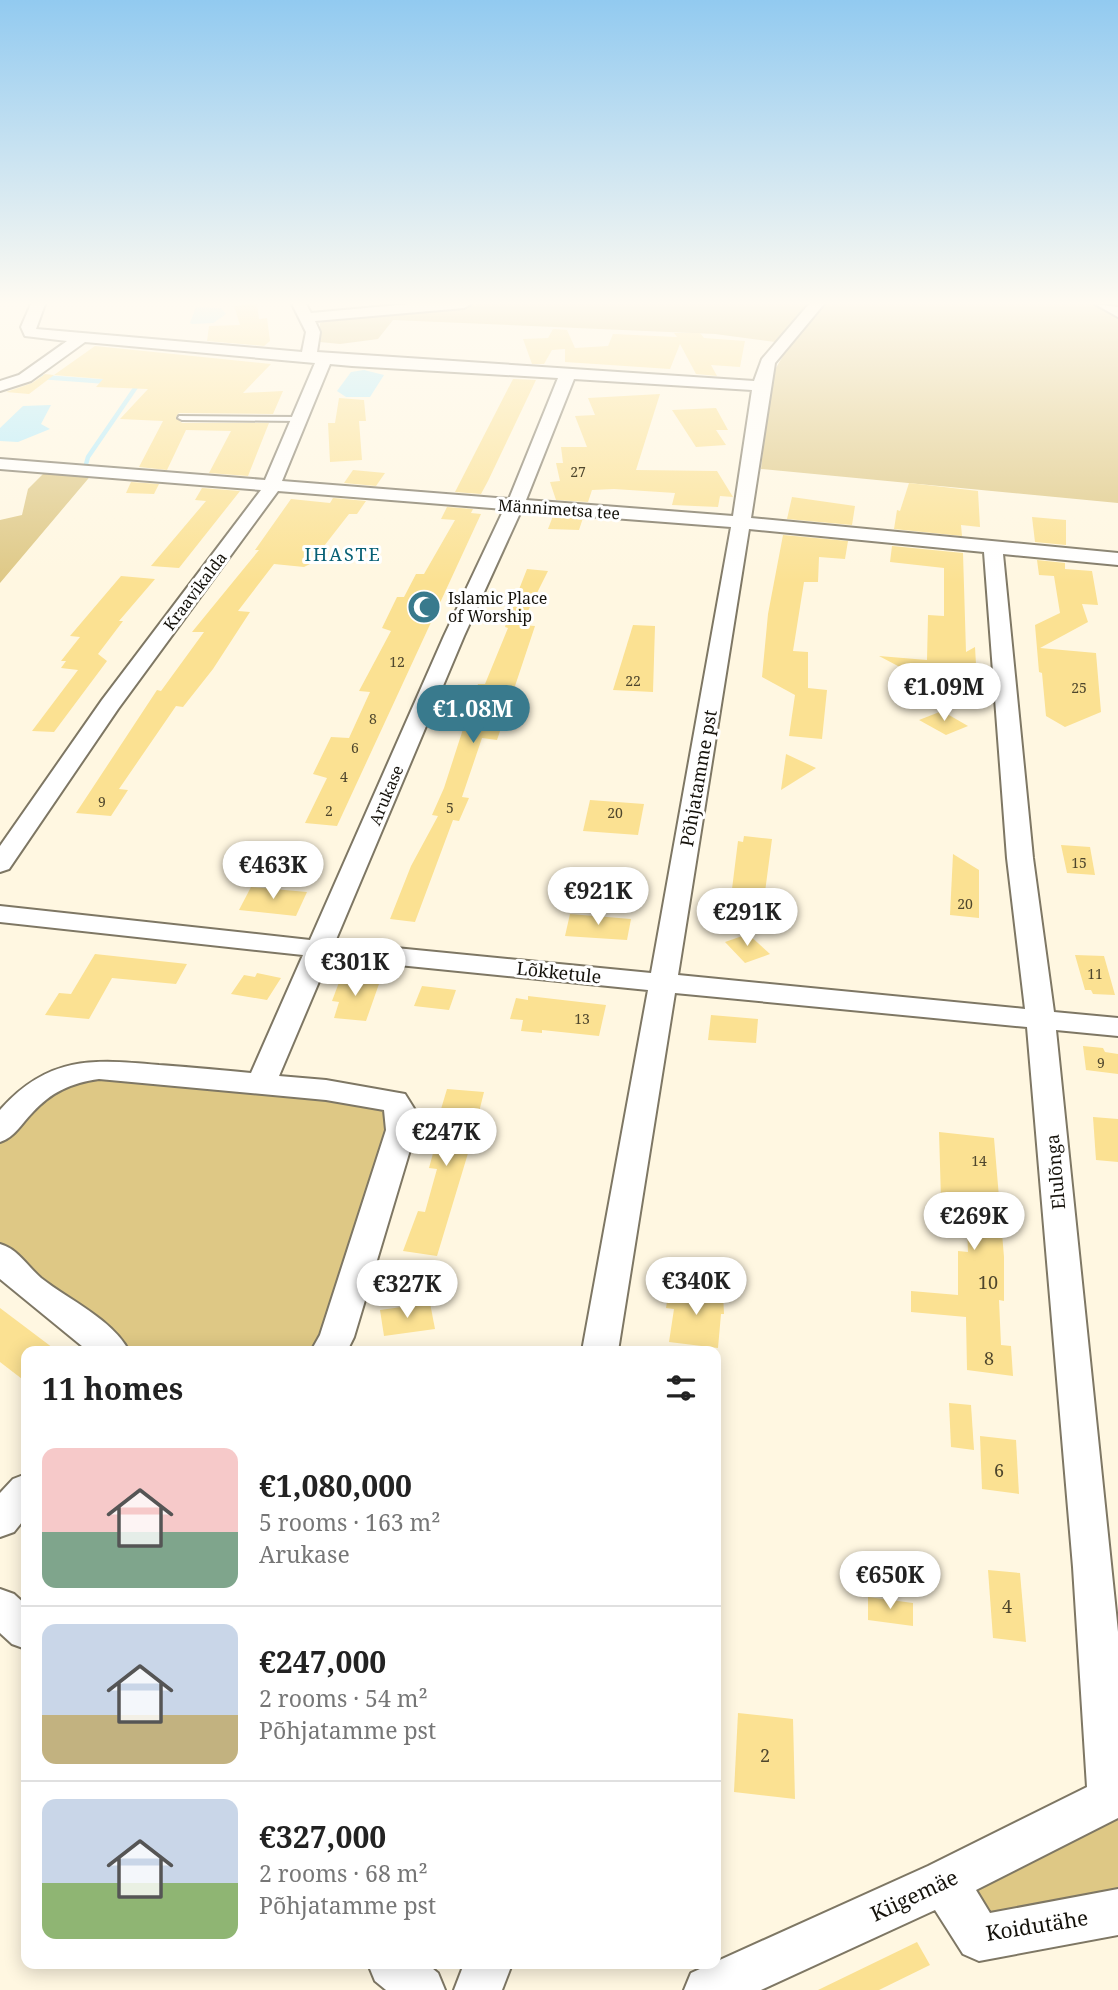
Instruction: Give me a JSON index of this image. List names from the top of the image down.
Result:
{
  "streets": {
    "street": [
      "Männimetsa tee",
      "Kraavikalda",
      "Põhjatamme pst",
      "Arukase",
      "Lõkketule",
      "Elulõnga",
      "Kiigemäe",
      "Koidutähe"
    ]
  },
  "crossings": [
    ["Männimetsa tee", "Kraavikalda"],
    ["Männimetsa tee", "Põhjatamme pst"],
    ["Männimetsa tee", "Arukase"],
    ["Männimetsa tee", "Elulõnga"],
    ["Põhjatamme pst", "Lõkketule"],
    ["Arukase", "Lõkketule"],
    ["Lõkketule", "Elulõnga"],
    ["Elulõnga", "Kiigemäe"],
    ["Kiigemäe", "Koidutähe"]
  ],
  "districts": ["IHASTE"],
  "places": {
    "mosque": ["Islamic Place of Worship"]
  },
  "house_numbers": [
    "27",
    "12",
    "22",
    "25",
    "8",
    "6",
    "4",
    "9",
    "5",
    "2",
    "20",
    "15",
    "20",
    "11",
    "13",
    "9",
    "14",
    "10",
    "8",
    "6",
    "4",
    "2"
  ],
  "page": {
    "price": [
      "€1.09M",
      "€1.08M",
      "€463K",
      "€921K",
      "€291K",
      "€301K",
      "€247K",
      "€269K",
      "€340K",
      "€327K",
      "€650K"
    ],
    "heading": "11 homes",
    "list": [
      {
        "name": "€1,080,000",
        "note": "5 rooms · 163 m² · Arukase"
      },
      {
        "name": "€247,000",
        "note": "2 rooms · 54 m² · Põhjatamme pst"
      },
      {
        "name": "€327,000",
        "note": "2 rooms · 68 m² · Põhjatamme pst"
      }
    ]
  }
}
